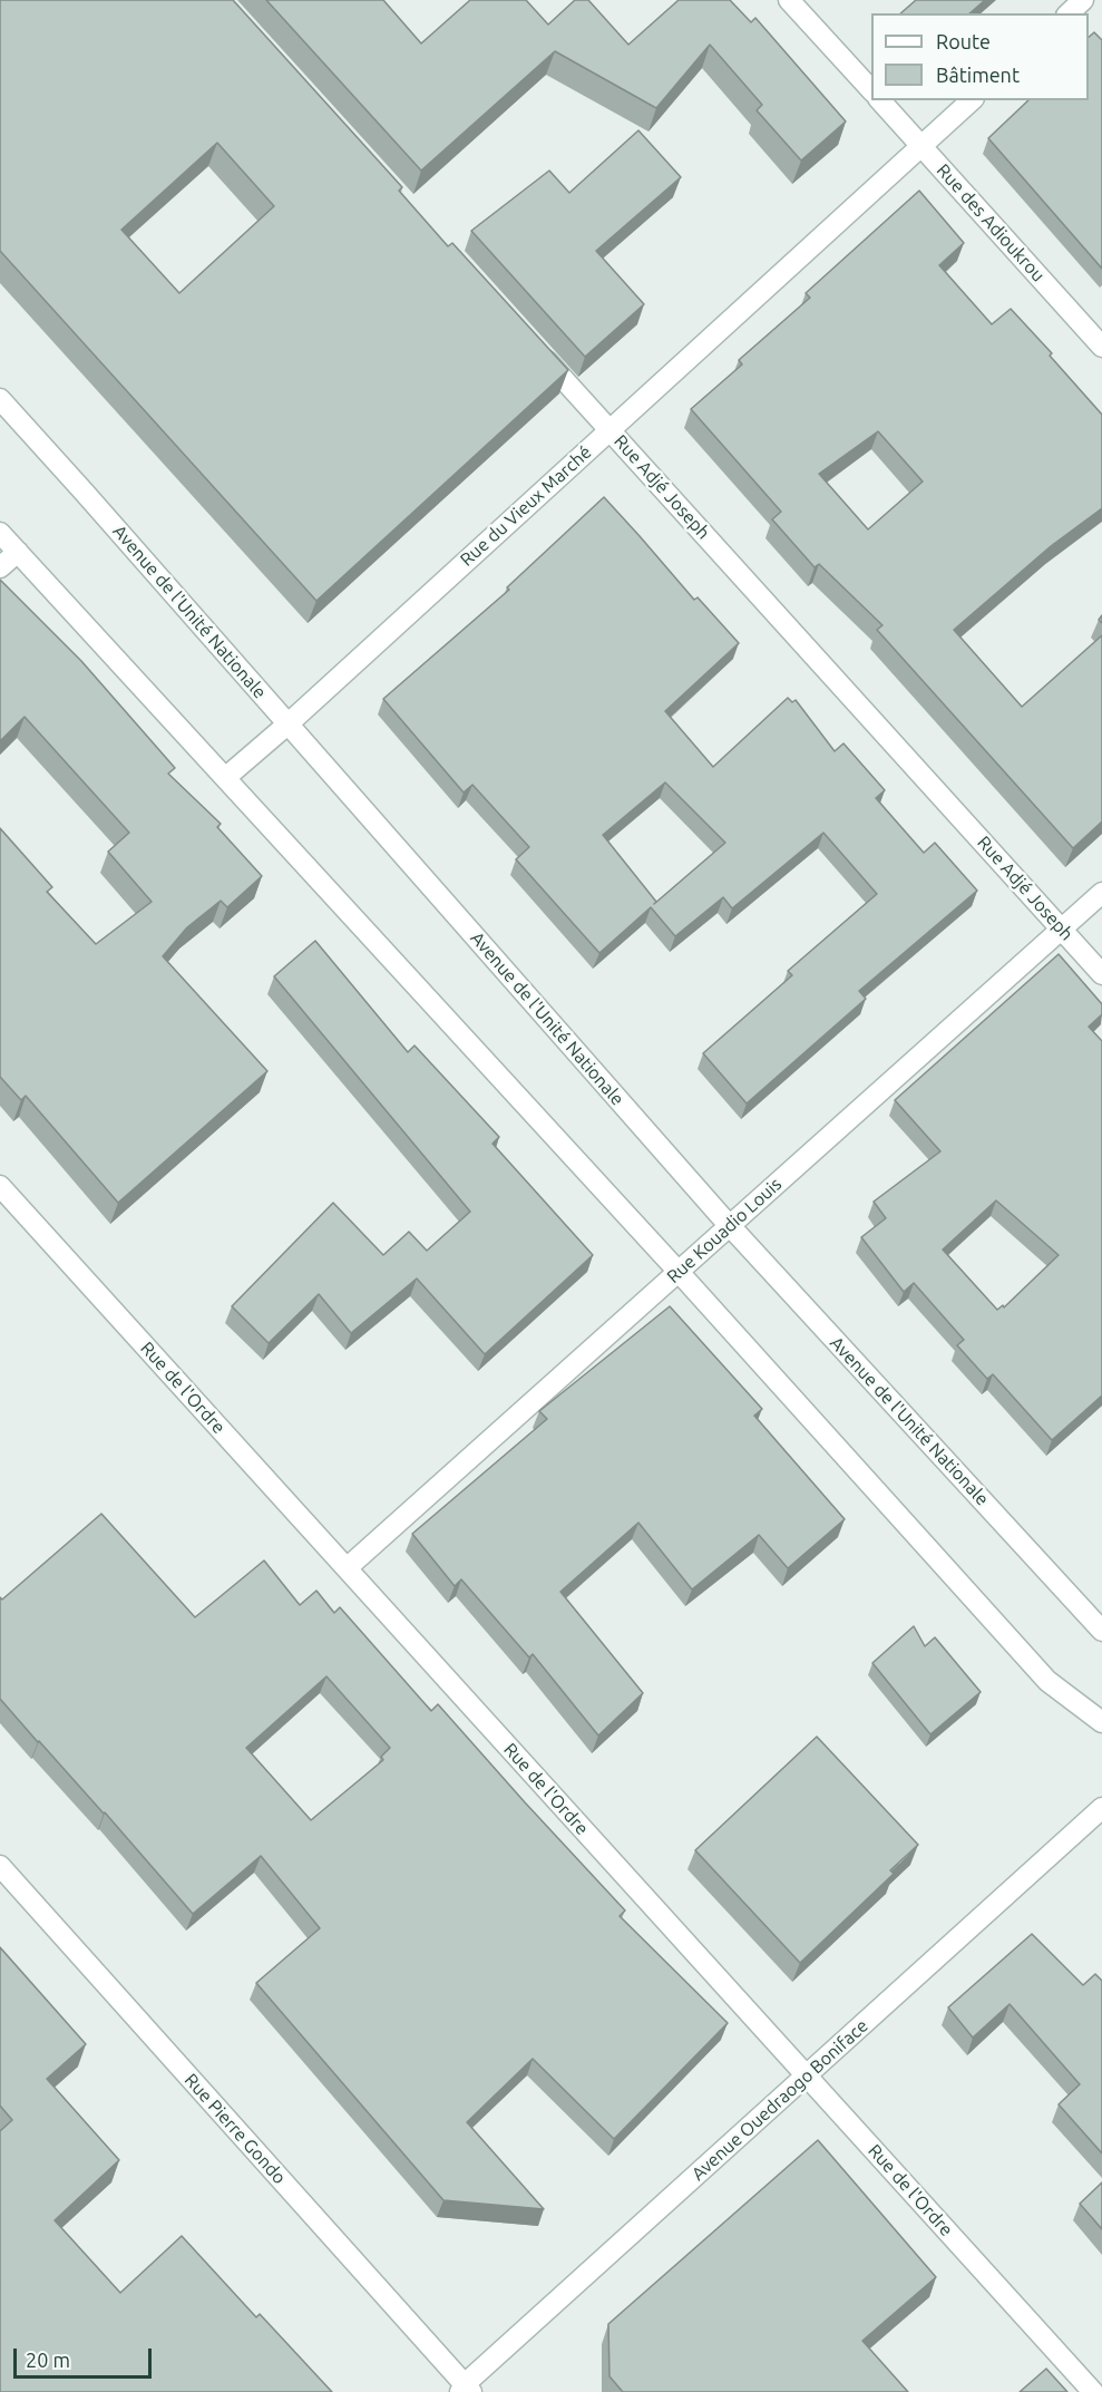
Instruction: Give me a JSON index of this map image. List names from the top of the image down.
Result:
{
  "streets": {
    "street": [
      "Rue des Adioukrou",
      "Rue Adjé Joseph",
      "Rue du Vieux Marché",
      "Avenue de l'Unité Nationale",
      "Rue Kouadio Louis",
      "Rue de l'Ordre",
      "Avenue Ouedraogo Boniface",
      "Rue Pierre Gondo"
    ]
  },
  "crossings": [
    ["Rue des Adioukrou", "Rue du Vieux Marché"],
    ["Rue Adjé Joseph", "Rue du Vieux Marché"],
    ["Rue Adjé Joseph", "Rue Kouadio Louis"],
    ["Rue du Vieux Marché", "Avenue de l'Unité Nationale"],
    ["Avenue de l'Unité Nationale", "Rue Kouadio Louis"],
    ["Rue Kouadio Louis", "Rue de l'Ordre"],
    ["Rue de l'Ordre", "Avenue Ouedraogo Boniface"],
    ["Avenue Ouedraogo Boniface", "Rue Pierre Gondo"]
  ],
  "legend": ["Route", "Bâtiment"],
  "scale_bar": "20 m"
}
